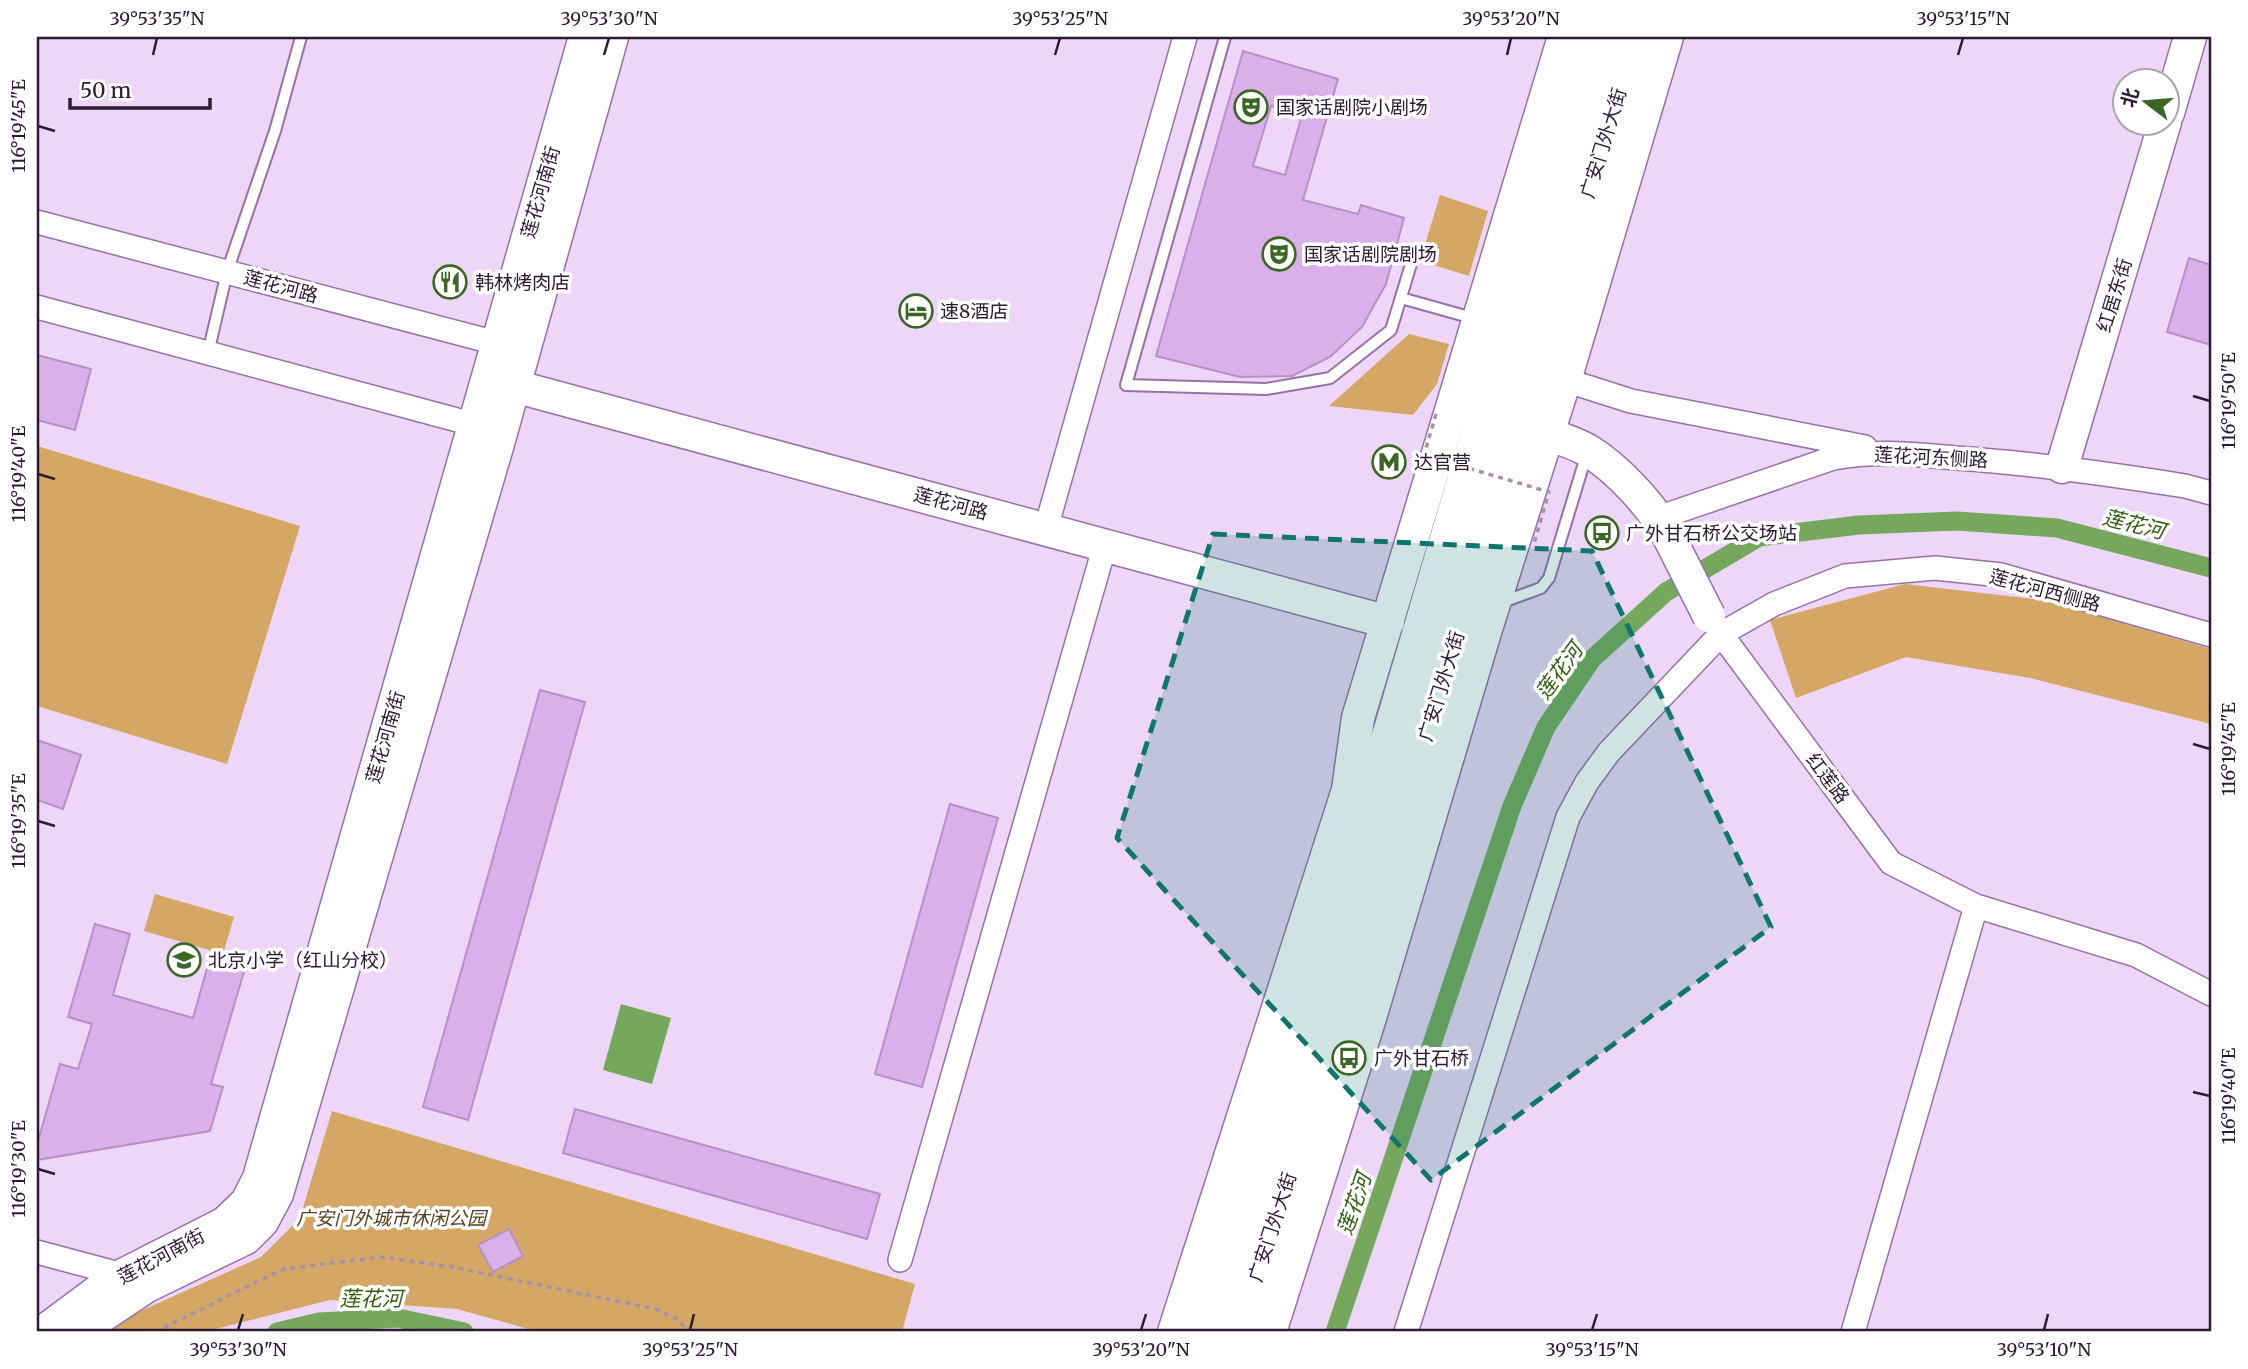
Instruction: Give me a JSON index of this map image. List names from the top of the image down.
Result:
{
  "streets": {
    "highway": ["广安门外大街"],
    "street": [
      "莲花河南街",
      "莲花河路",
      "红居东街",
      "莲花河东侧路",
      "莲花河西侧路",
      "红莲路"
    ]
  },
  "crossings": [
    ["广安门外大街", "红莲路"],
    ["莲花河南街", "莲花河路"],
    ["红居东街", "莲花河东侧路"],
    ["莲花河东侧路", "红莲路"],
    ["莲花河西侧路", "红莲路"]
  ],
  "water": ["莲花河"],
  "parks": ["广安门外城市休闲公园"],
  "places": {
    "theatre": ["国家话剧院小剧场", "国家话剧院剧场"],
    "restaurant": ["韩林烤肉店"],
    "hotel": ["速8酒店"],
    "metro station": ["达官营"],
    "bus stop": ["广外甘石桥公交场站", "广外甘石桥"],
    "school or university": ["北京小学（红山分校）"]
  },
  "scale_bar": "50 m",
  "north": "left",
  "coordinates": [
    "39°53'35\"N",
    "39°53'30\"N",
    "39°53'25\"N",
    "39°53'20\"N",
    "39°53'15\"N",
    "116°19'45\"E",
    "116°19'50\"E",
    "116°19'40\"E",
    "116°19'35\"E",
    "116°19'30\"E",
    "39°53'10\"N"
  ]
}
